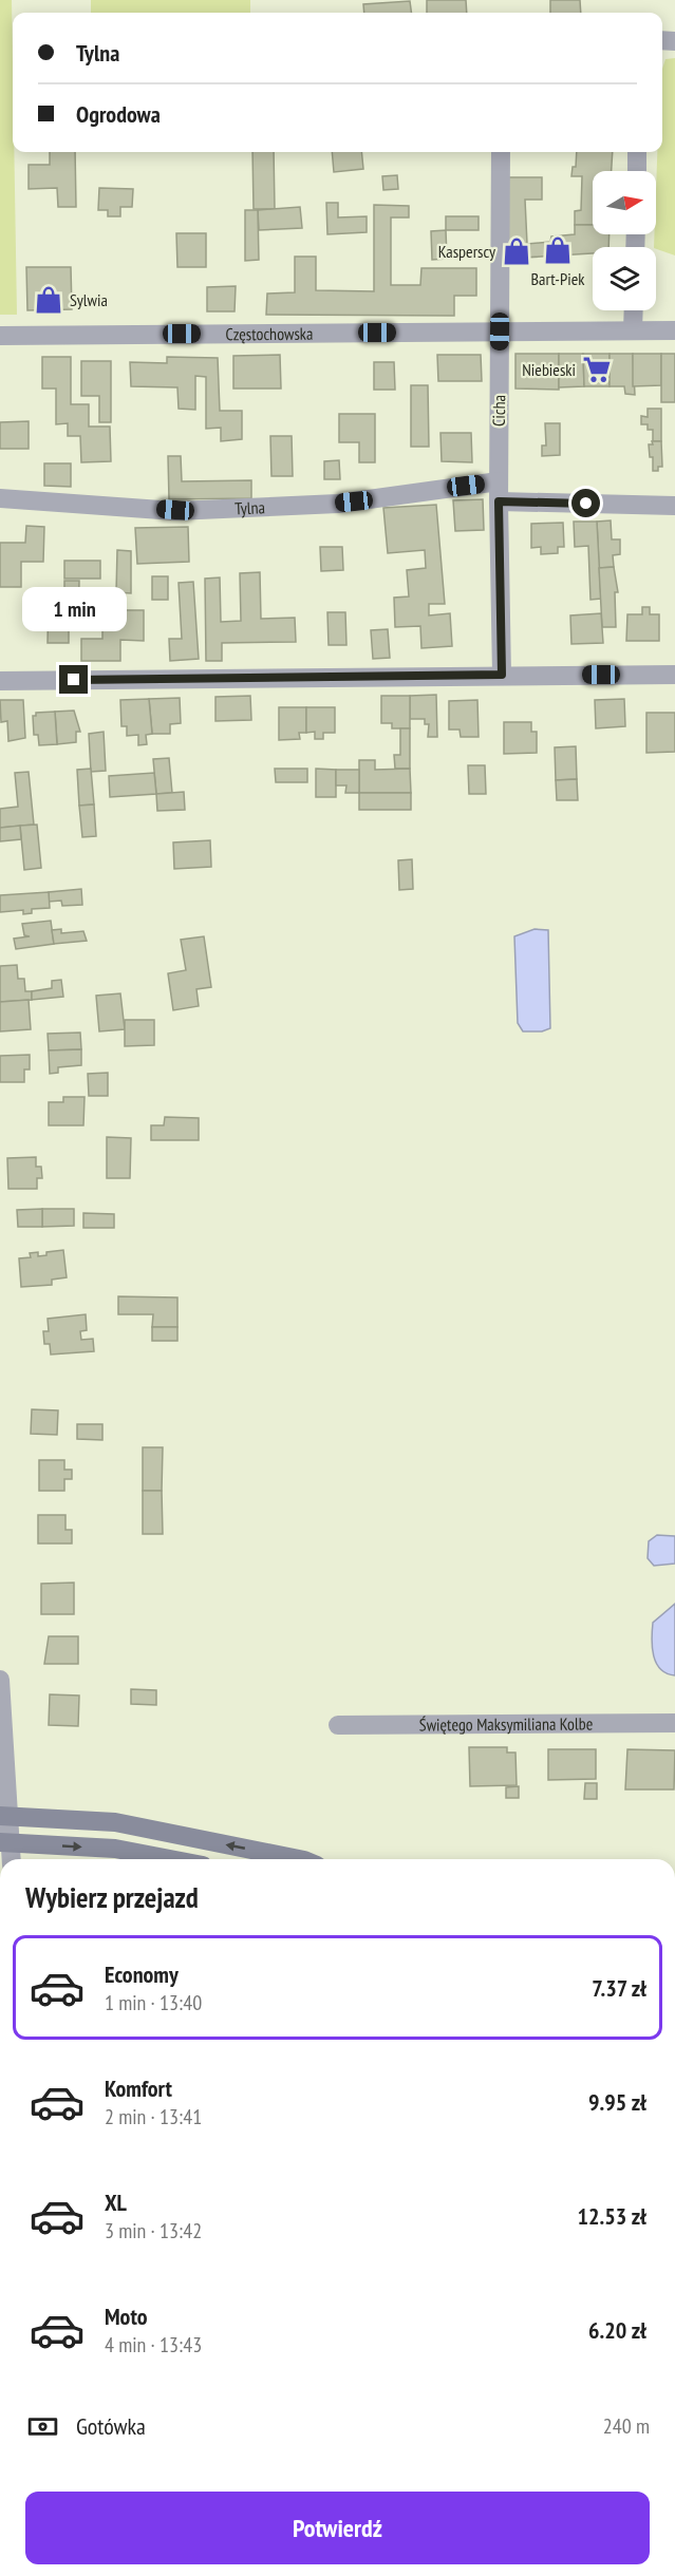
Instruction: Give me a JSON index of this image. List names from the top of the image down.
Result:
{
  "streets": {
    "street": [
      "Częstochowska",
      "Cicha",
      "Tylna",
      "Świętego Maksymiliana Kolbe"
    ]
  },
  "crossings": [
    ["Częstochowska", "Cicha"],
    ["Cicha", "Tylna"]
  ],
  "places": {
    "shop": ["Bart-Piek", "Kasperscy", "Sylwia"],
    "supermarket": ["Niebieski"]
  },
  "north": "right",
  "page": {
    "banner": ["Tylna", "Ogrodowa"],
    "bubble": "1 min",
    "heading": "Wybierz przejazd",
    "list": [
      {
        "name": "Economy",
        "note": "1 min · 13:40",
        "value": "7.37 zł"
      },
      {
        "name": "Komfort",
        "note": "2 min · 13:41",
        "value": "9.95 zł"
      },
      {
        "name": "XL",
        "note": "3 min · 13:42",
        "value": "12.53 zł"
      },
      {
        "name": "Moto",
        "note": "4 min · 13:43",
        "value": "6.20 zł"
      }
    ],
    "pay": ["Gotówka", "240 m"],
    "buttons": "Potwierdź"
  }
}
